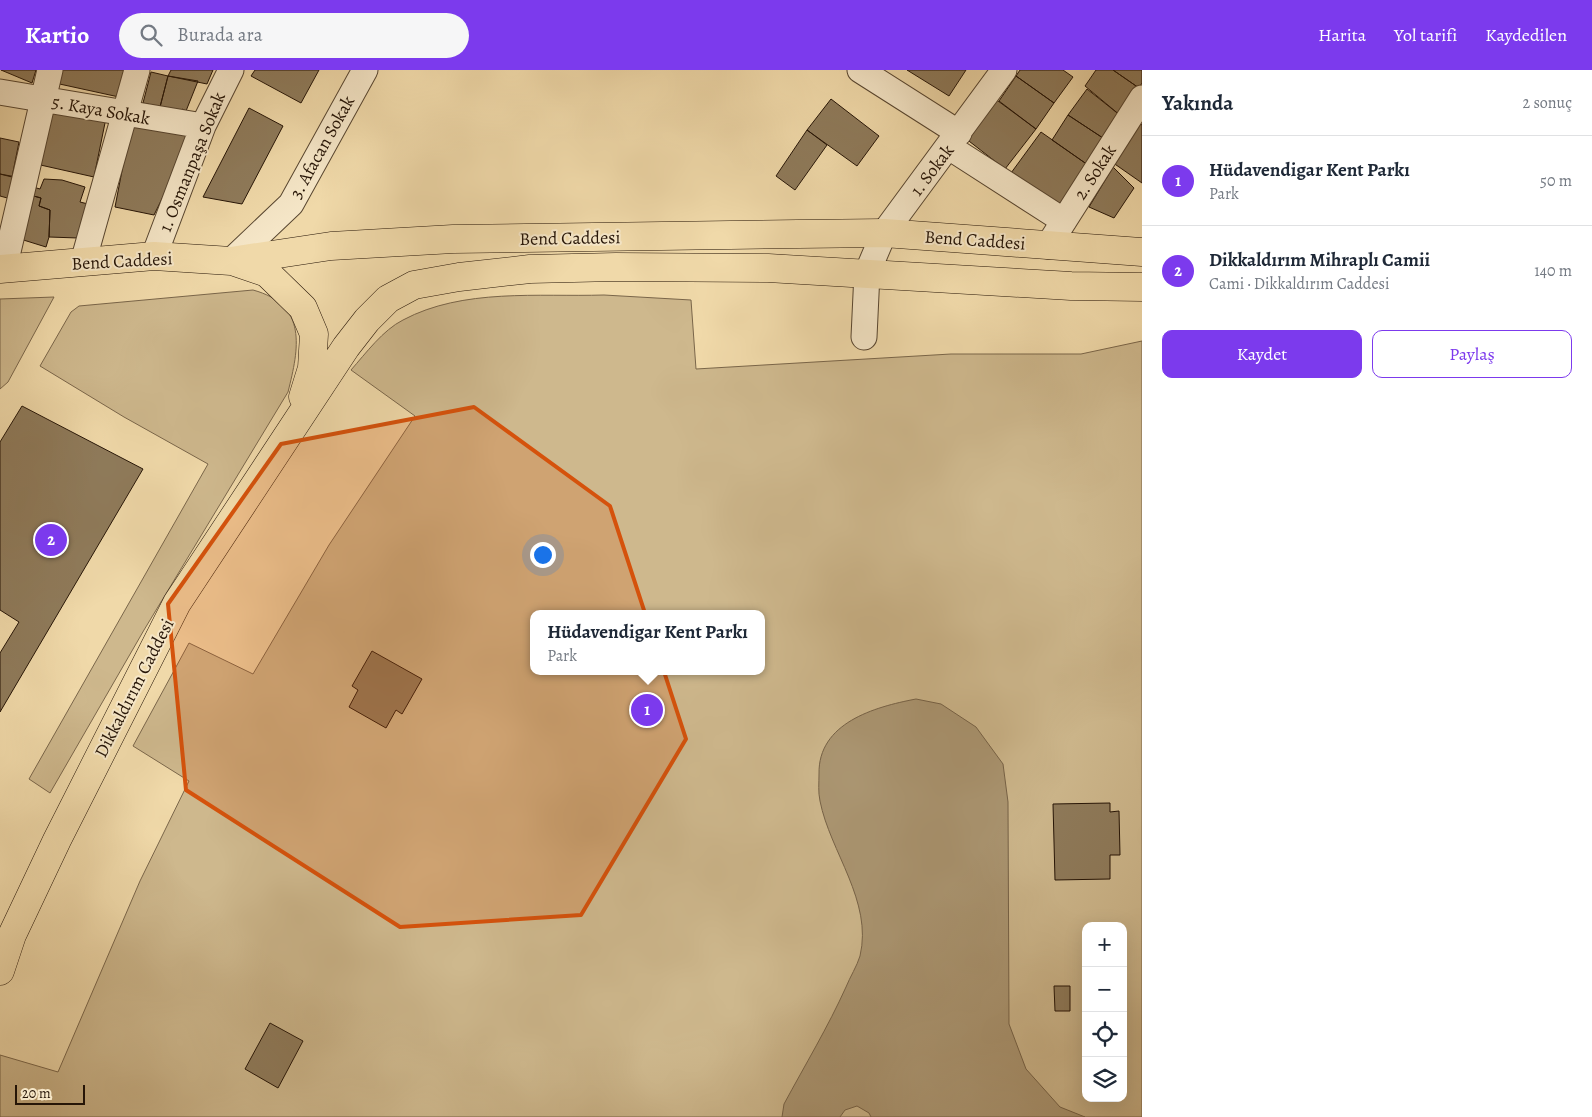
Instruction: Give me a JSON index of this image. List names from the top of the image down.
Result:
{
  "streets": {
    "main road": ["Bend Caddesi", "Dikkaldırım Caddesi"],
    "street": [
      "5. Kaya Sokak",
      "3. Afacan Sokak",
      "1. Osmanpaşa Sokak",
      "1. Sokak",
      "2. Sokak"
    ]
  },
  "crossings": [
    ["5. Kaya Sokak", "1. Osmanpaşa Sokak"],
    ["3. Afacan Sokak", "Bend Caddesi"],
    ["1. Osmanpaşa Sokak", "Bend Caddesi"],
    ["1. Sokak", "Bend Caddesi"],
    ["2. Sokak", "Bend Caddesi"],
    ["Bend Caddesi", "Dikkaldırım Caddesi"]
  ],
  "scale_bar": "20 m",
  "page": {
    "header": "Kartio",
    "search": "Burada ara",
    "nav": ["Harita", "Yol tarifi", "Kaydedilen"],
    "heading": ["Yakında", "2 sonuç"],
    "list": [
      {
        "mark": "1",
        "name": "Hüdavendigar Kent Parkı",
        "note": "Park",
        "value": "50 m"
      },
      {
        "mark": "2",
        "name": "Dikkaldırım Mihraplı Camii",
        "note": "Cami · Dikkaldırım Caddesi",
        "value": "140 m"
      }
    ],
    "buttons": ["Kaydet", "Paylaş"],
    "pins": ["2", "1"],
    "popup": ["Hüdavendigar Kent Parkı", "Park"],
    "map_buttons": ["+", "−"],
    "scale": "20 m"
  }
}
